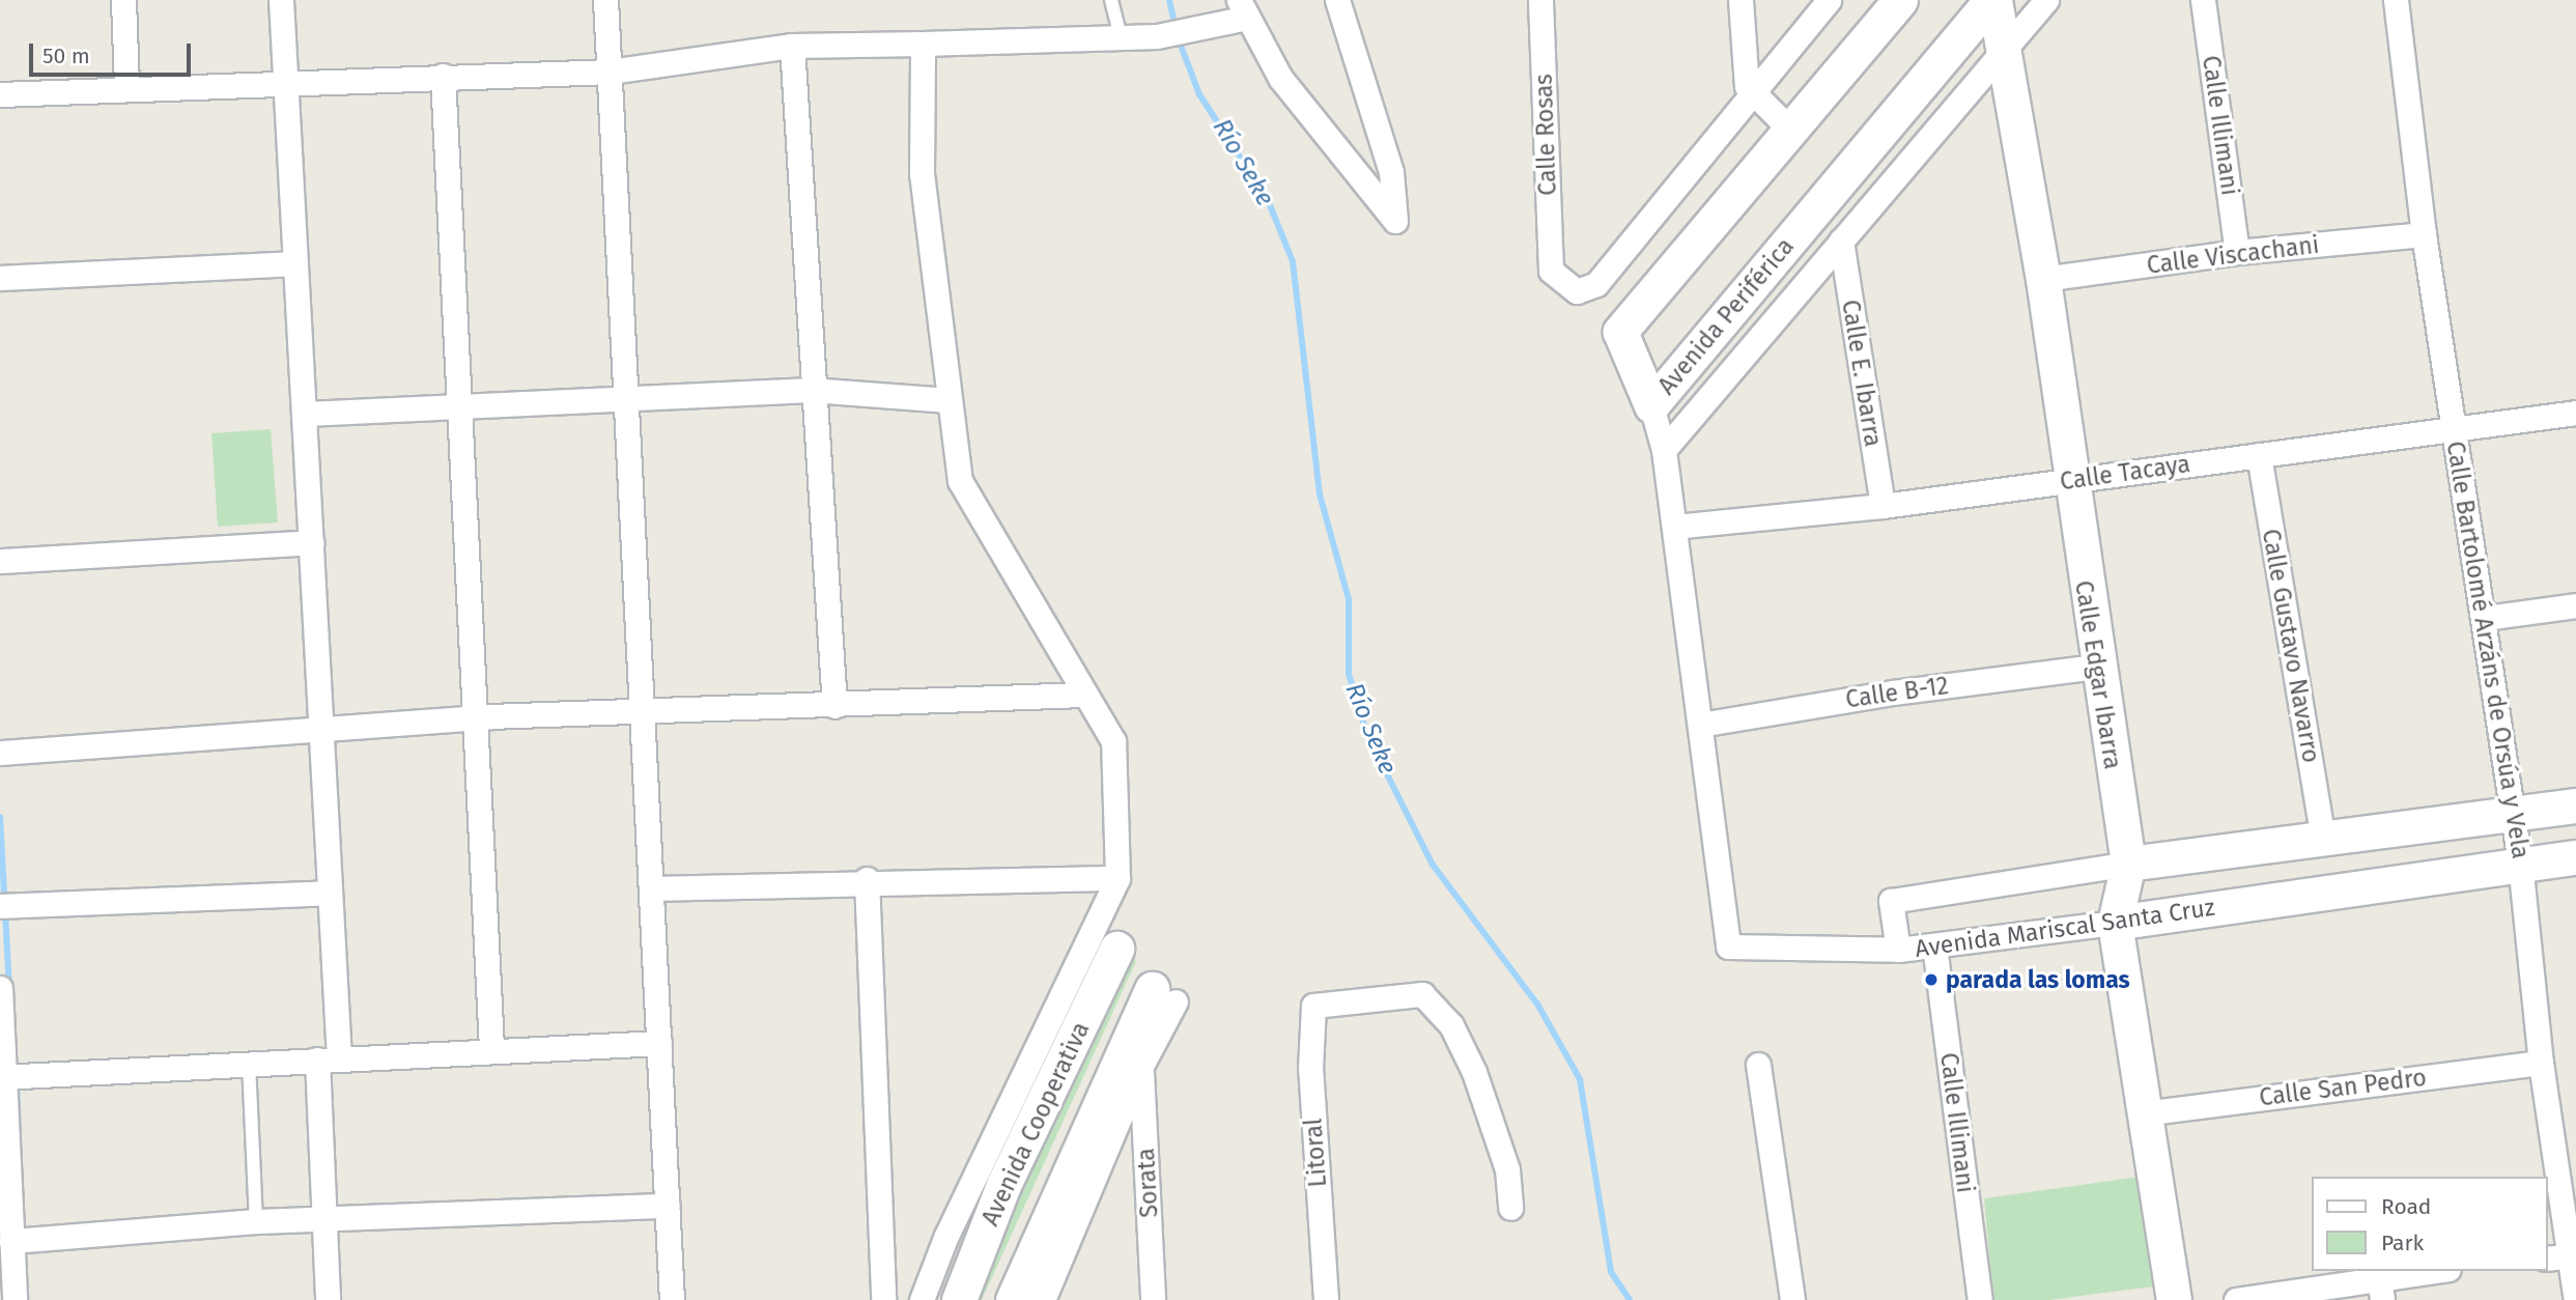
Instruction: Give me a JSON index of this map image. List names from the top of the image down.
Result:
{
  "streets": {
    "street": [
      "Calle Illimani",
      "Calle Rosas",
      "Calle Viscachani",
      "Avenida Periférica",
      "Calle E. Ibarra",
      "Calle Tacaya",
      "Calle Gustavo Navarro",
      "Calle Bartolomé Arzáns de Orsúa y Vela",
      "Calle Edgar Ibarra",
      "Calle B-12",
      "Avenida Mariscal Santa Cruz",
      "Calle San Pedro",
      "Avenida Cooperativa",
      "Litoral",
      "Sorata"
    ]
  },
  "crossings": [
    ["Calle Illimani", "Calle Viscachani"],
    ["Calle Illimani", "Avenida Mariscal Santa Cruz"],
    ["Calle Viscachani", "Calle Bartolomé Arzáns de Orsúa y Vela"],
    ["Calle Viscachani", "Calle Edgar Ibarra"],
    ["Avenida Periférica", "Calle Edgar Ibarra"],
    ["Calle E. Ibarra", "Calle Tacaya"],
    ["Calle Tacaya", "Calle Gustavo Navarro"],
    ["Calle Tacaya", "Calle Bartolomé Arzáns de Orsúa y Vela"],
    ["Calle Tacaya", "Calle Edgar Ibarra"],
    ["Calle Gustavo Navarro", "Avenida Mariscal Santa Cruz"],
    ["Calle Bartolomé Arzáns de Orsúa y Vela", "Avenida Mariscal Santa Cruz"],
    ["Calle Bartolomé Arzáns de Orsúa y Vela", "Calle San Pedro"],
    ["Calle Edgar Ibarra", "Calle B-12"],
    ["Calle Edgar Ibarra", "Avenida Mariscal Santa Cruz"],
    ["Calle Edgar Ibarra", "Calle San Pedro"]
  ],
  "water": ["Río Seke"],
  "places": ["parada las lomas"],
  "legend": ["Road", "Park"],
  "scale_bar": "50 m"
}
